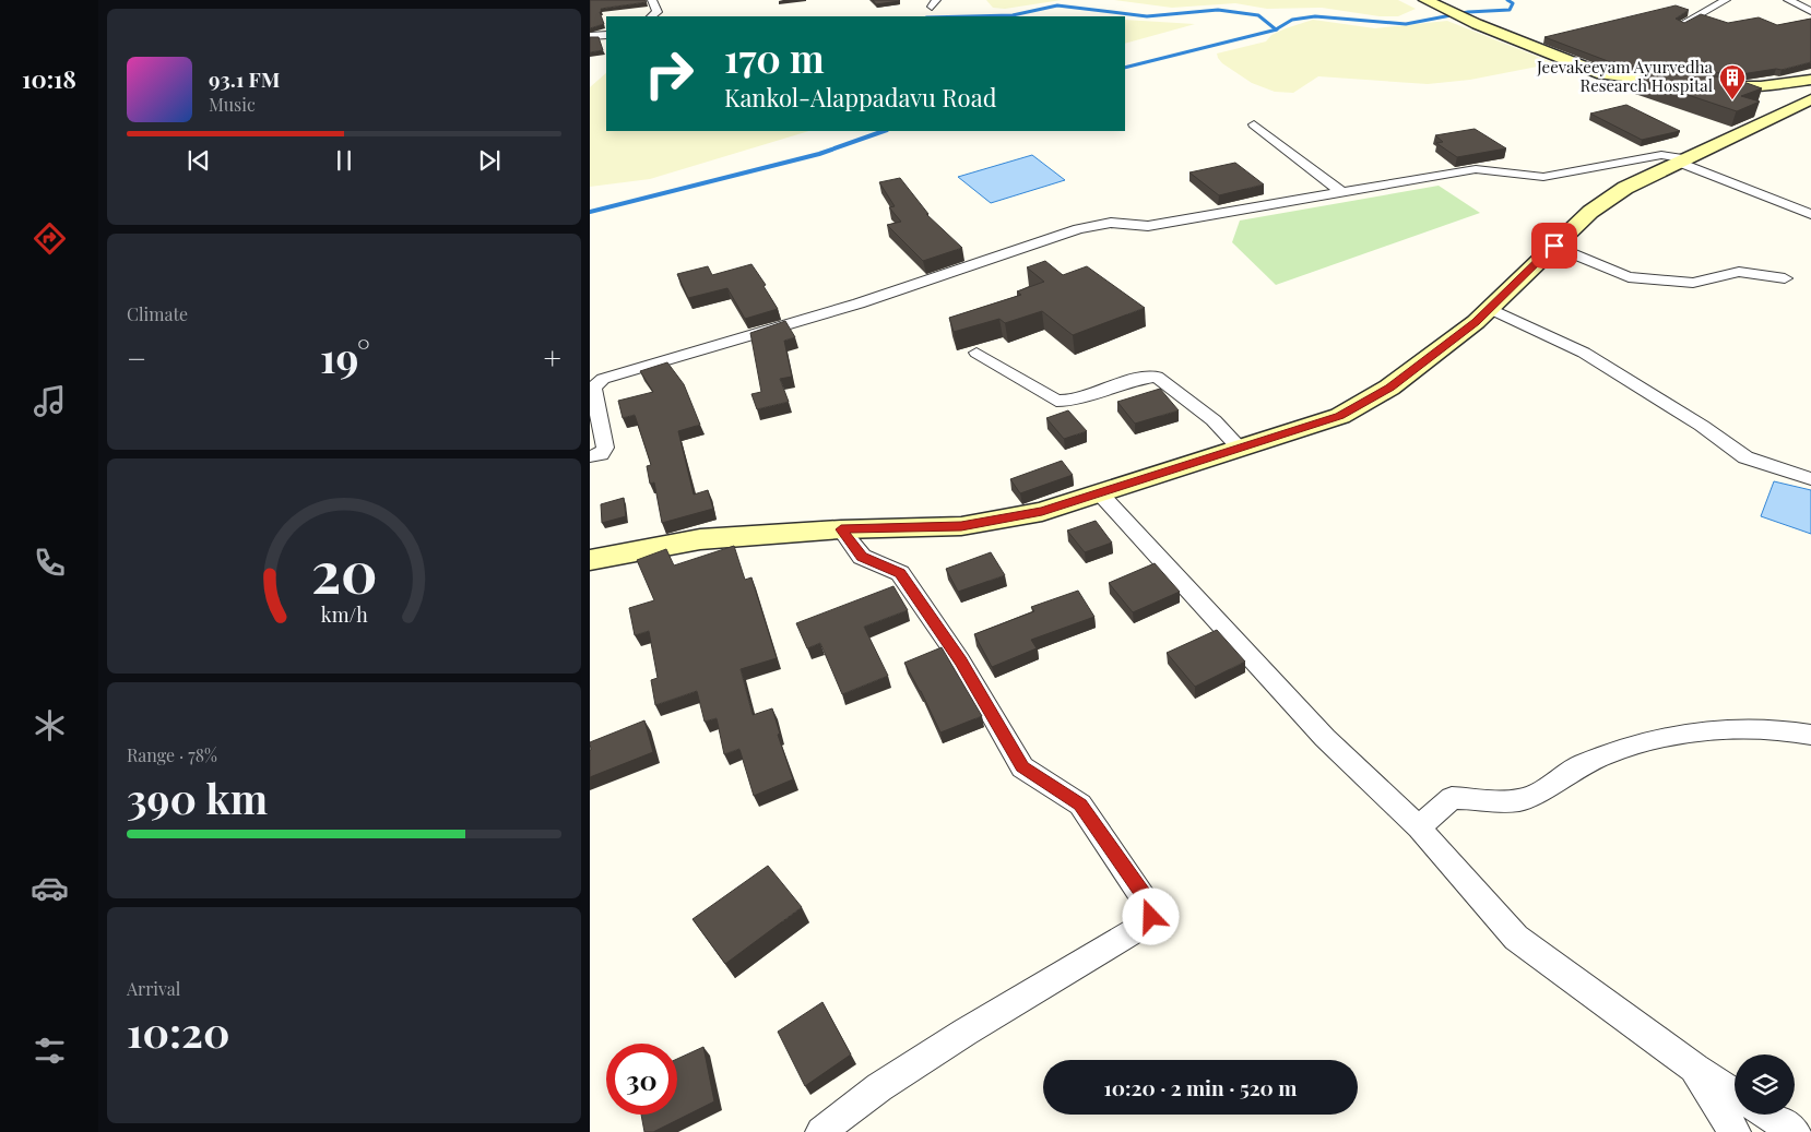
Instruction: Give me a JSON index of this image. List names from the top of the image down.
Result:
{
  "places": {
    "building": ["Jeevakeeyam Ayurvedha Research Hospital"]
  },
  "page": {
    "tabs": "10:18",
    "turn": ["170 m", "Kankol-Alappadavu Road"],
    "song": ["93.1 FM", "Music"],
    "tile": [
      "Climate",
      ["Range · 78%", "390 km"],
      ["Arrival", "10:20"]
    ],
    "heat": ["−", "19°", "+"],
    "limit": "30",
    "trip": "10:20 · 2 min · 520 m",
    "gauge": ["20", "km/h"]
  }
}
